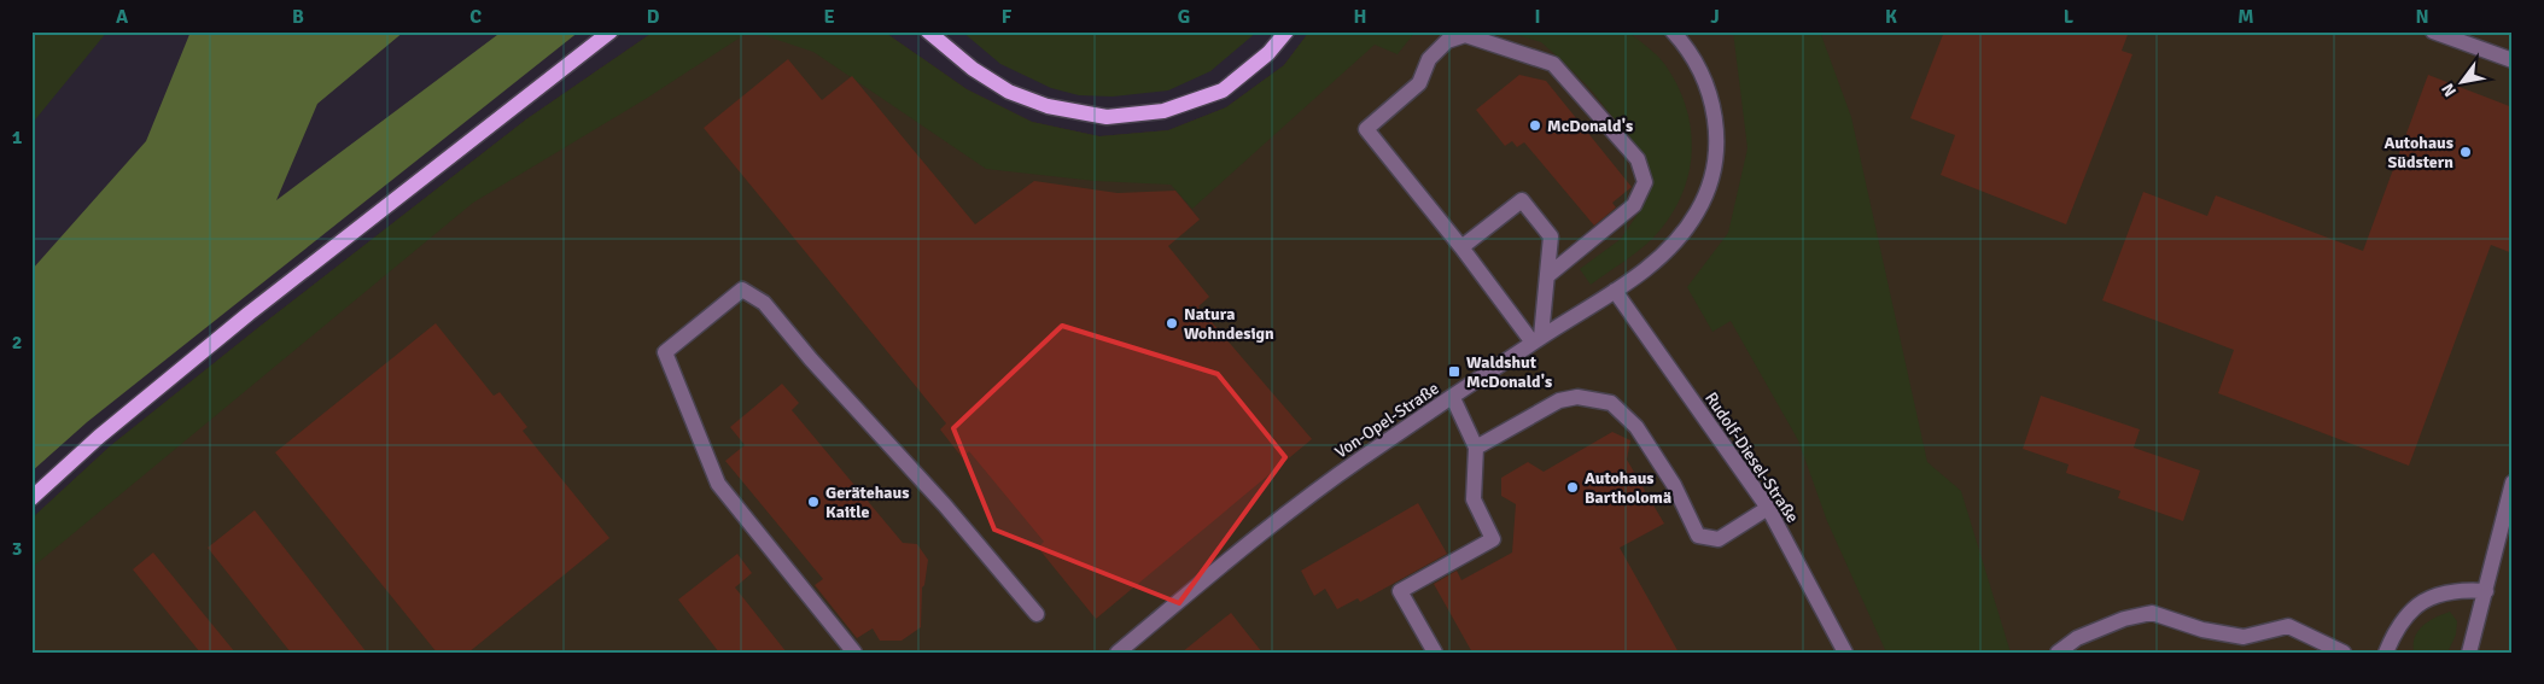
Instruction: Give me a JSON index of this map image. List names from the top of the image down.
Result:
{
  "streets": {
    "street": ["Von-Opel-Straße", "Rudolf-Diesel-Straße"]
  },
  "crossings": [
    ["Von-Opel-Straße", "Rudolf-Diesel-Straße"]
  ],
  "places": {
    "other": [
      "McDonald's",
      "Autohaus Südstern",
      "Natura Wohndesign",
      "Autohaus Bartholomä",
      "Gerätehaus Kaitle"
    ],
    "transit": ["Waldshut McDonald's"]
  },
  "north": "bottom left",
  "grid": {
    "columns": [
      "A",
      "B",
      "C",
      "D",
      "E",
      "F",
      "G",
      "H",
      "I",
      "J",
      "K",
      "L",
      "M",
      "N"
    ],
    "rows": ["1", "2", "3"]
  }
}
